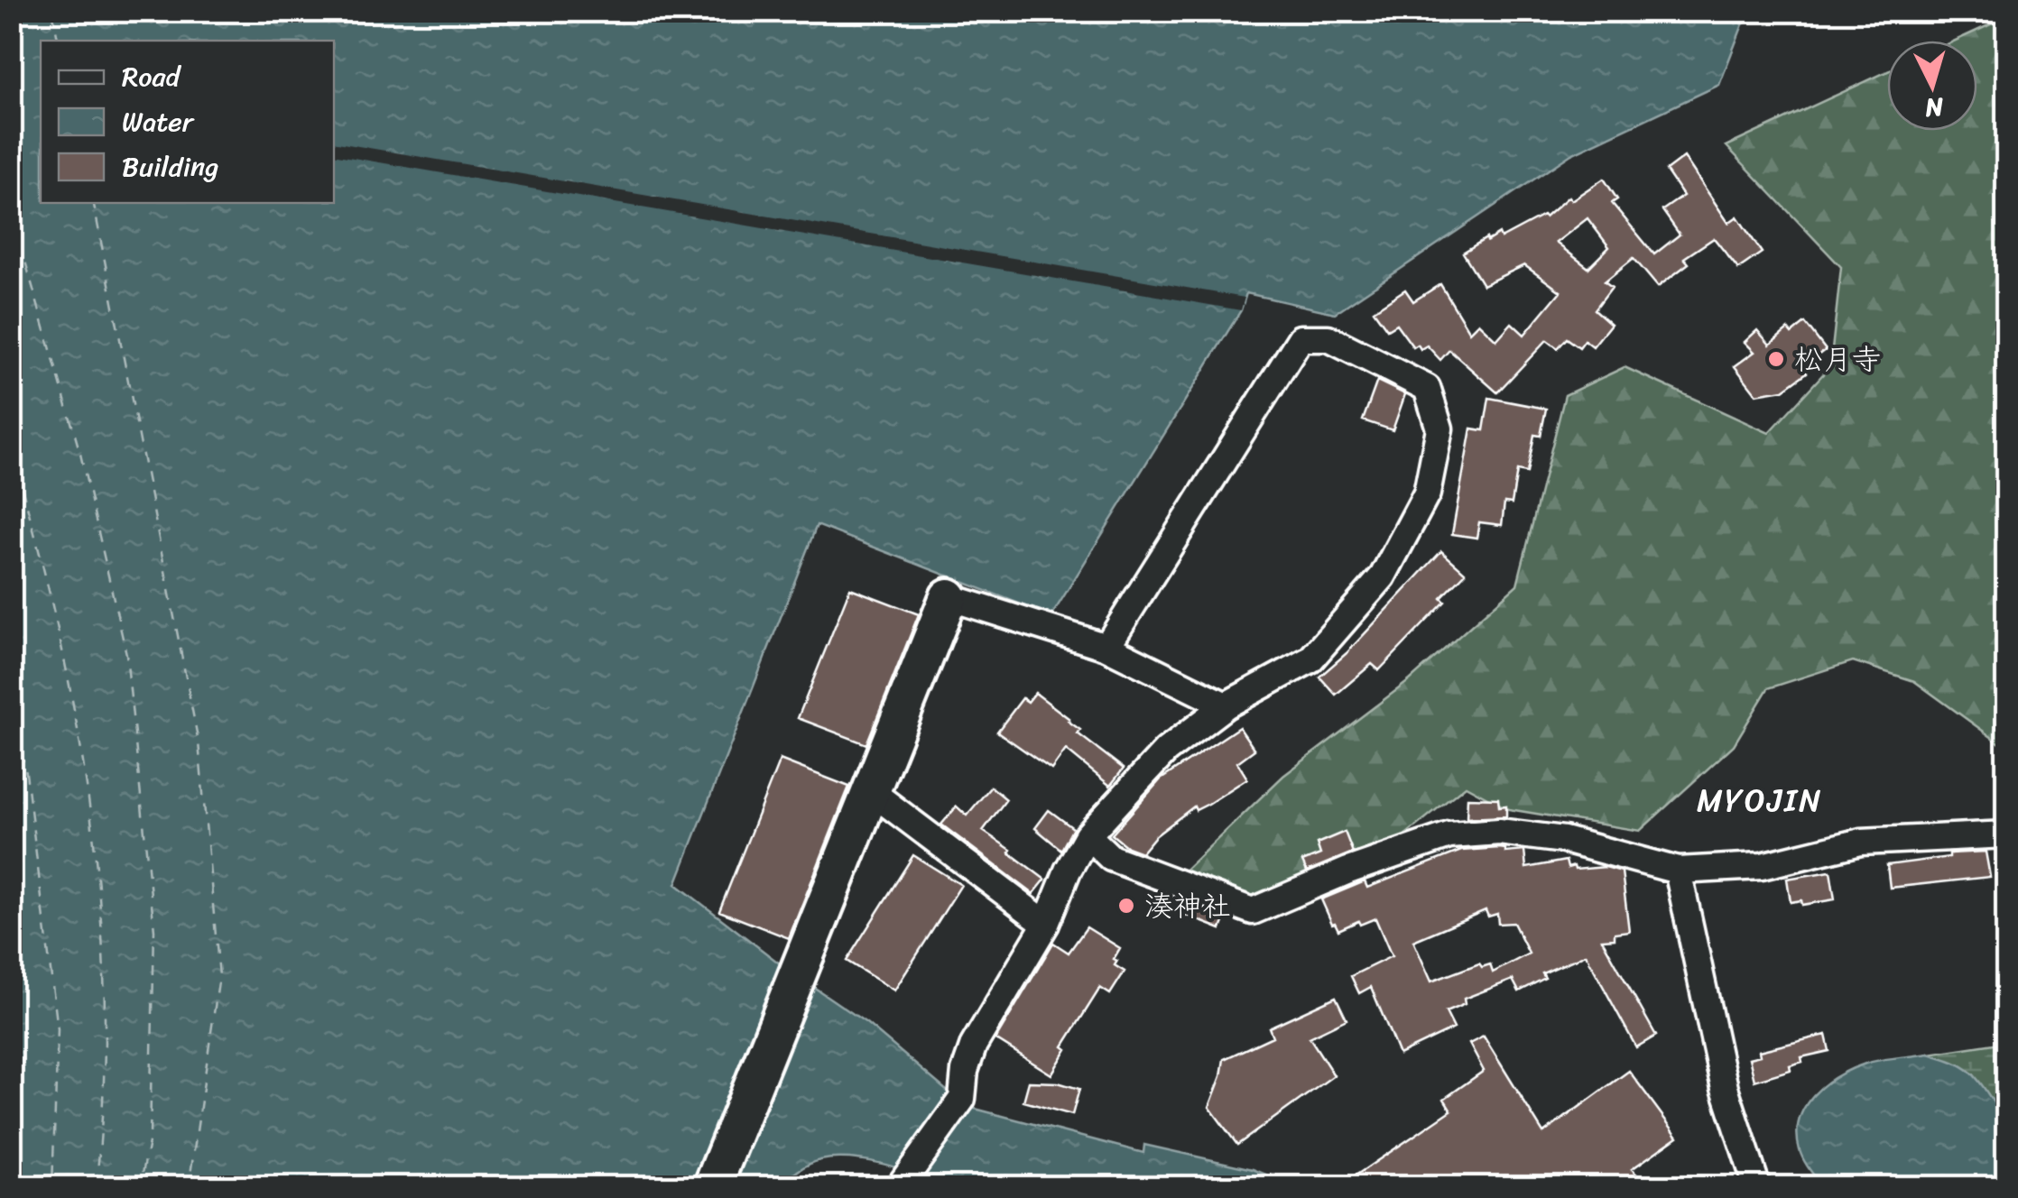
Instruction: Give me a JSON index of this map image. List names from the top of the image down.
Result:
{
  "districts": ["MYOJIN"],
  "places": ["松月寺", "湊神社"],
  "legend": ["Road", "Water", "Building"],
  "north": "bottom"
}
